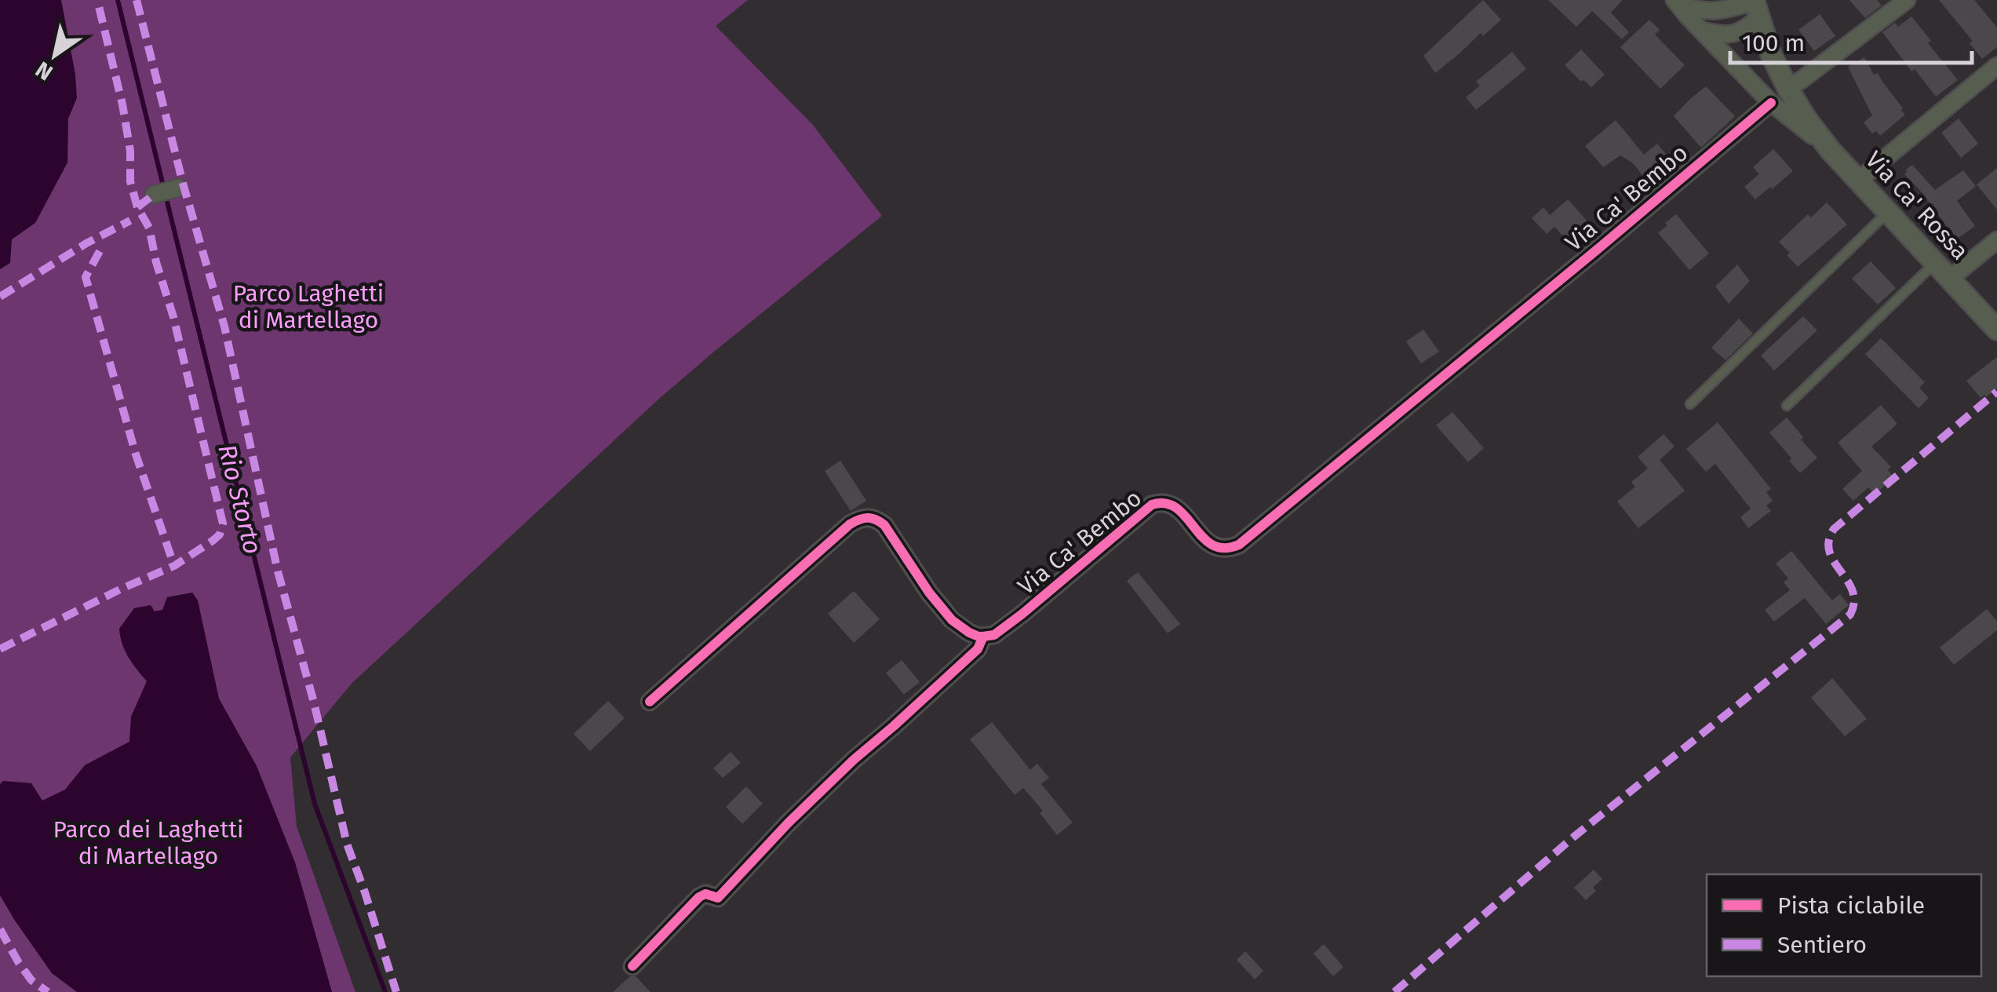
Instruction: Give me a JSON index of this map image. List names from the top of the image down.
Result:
{
  "streets": {
    "street": ["Via Ca' Bembo", "Via Ca' Rossa"]
  },
  "water": ["Rio Storto"],
  "parks": ["Parco Laghetti di Martellago", "Parco dei Laghetti di Martellago"],
  "legend": ["Pista ciclabile", "Sentiero"],
  "scale_bar": "100 m",
  "north": "bottom left"
}
